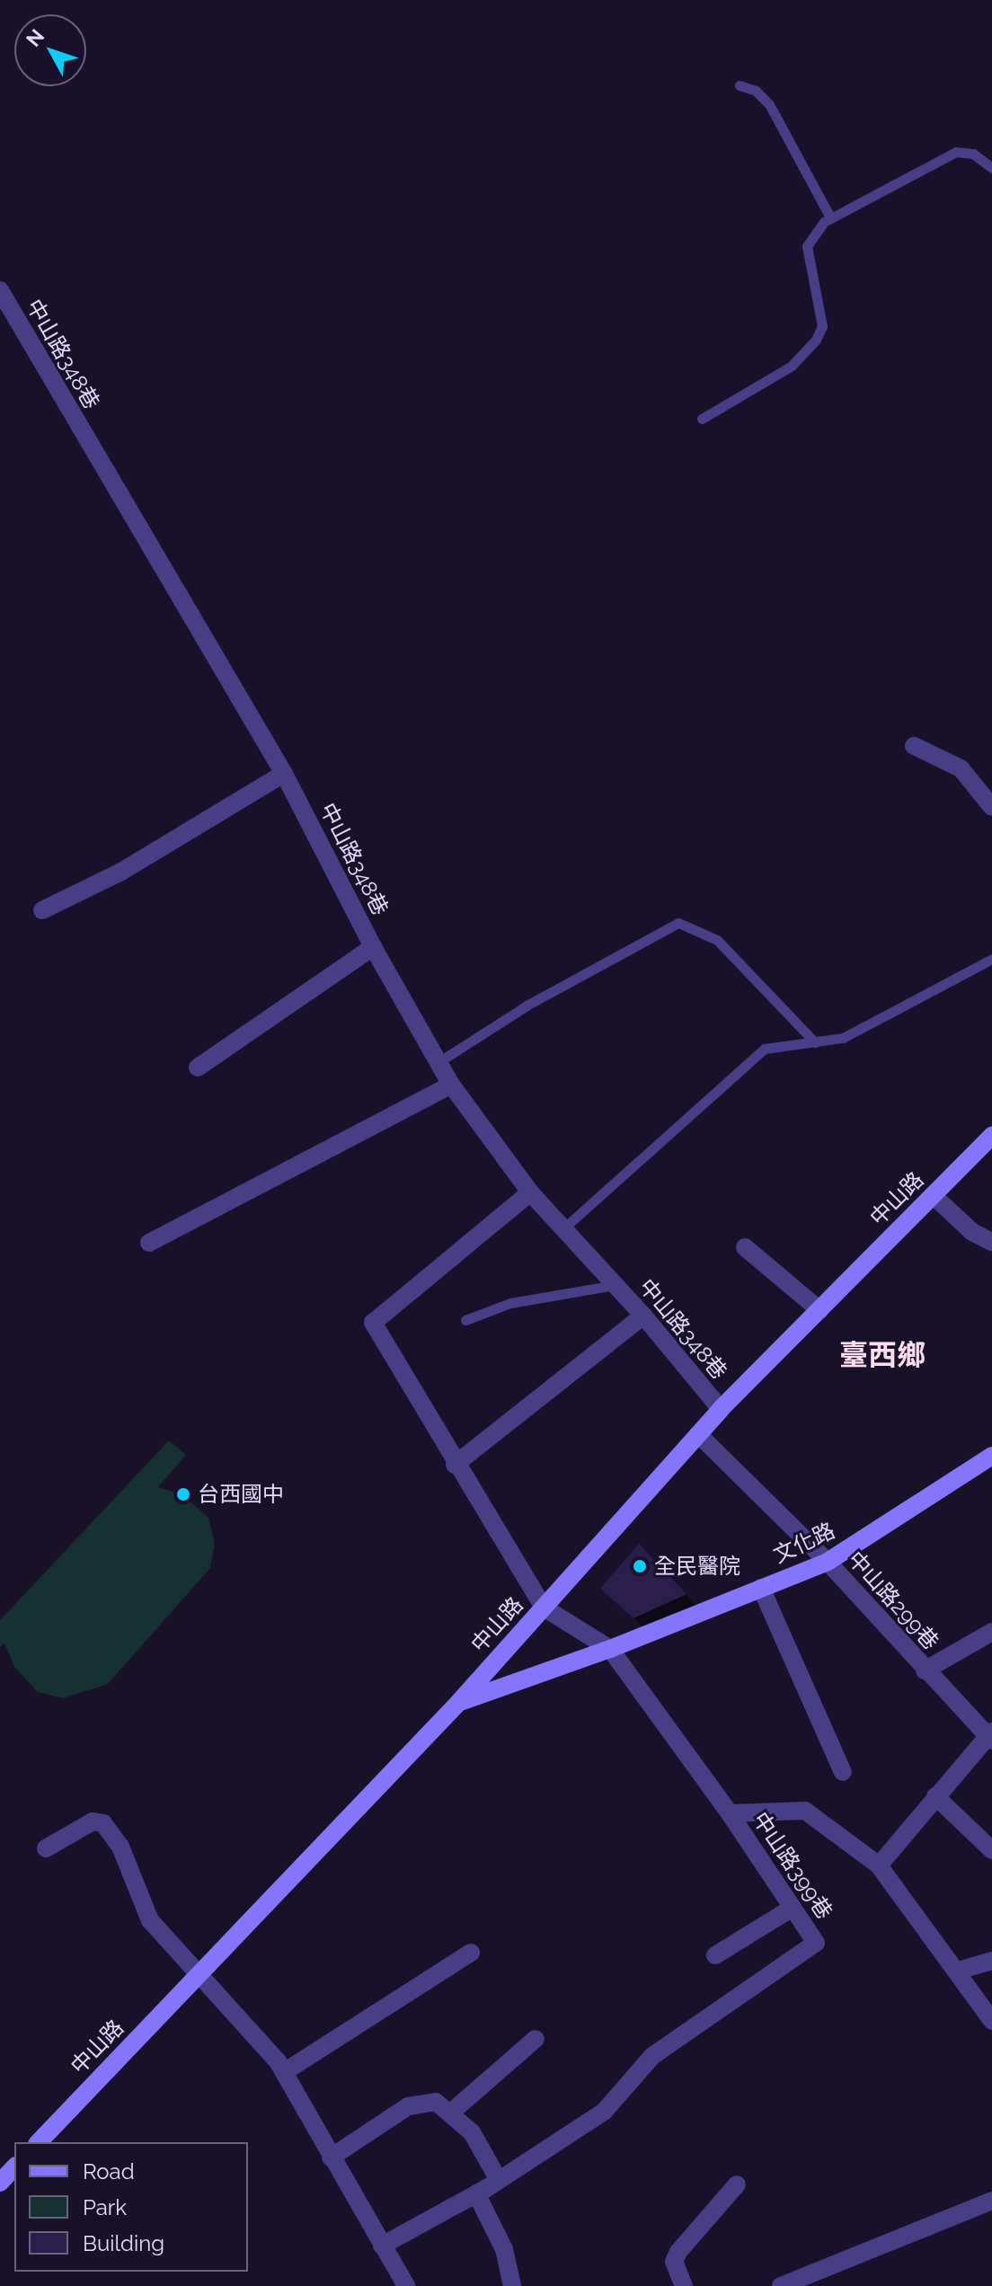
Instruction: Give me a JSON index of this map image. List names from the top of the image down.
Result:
{
  "streets": {
    "main road": ["中山路", "文化路"],
    "street": ["中山路348巷", "中山路299巷", "中山路399巷"]
  },
  "crossings": [
    ["中山路348巷", "中山路"],
    ["中山路", "文化路"],
    ["中山路", "中山路299巷"],
    ["中山路", "中山路399巷"],
    ["文化路", "中山路299巷"],
    ["文化路", "中山路399巷"]
  ],
  "districts": ["臺西鄉"],
  "places": ["台西國中", "全民醫院"],
  "legend": ["Road", "Park", "Building"],
  "north": "top left"
}
